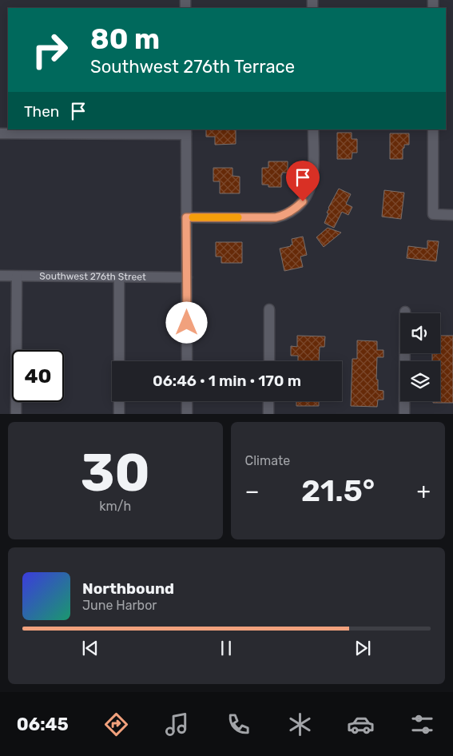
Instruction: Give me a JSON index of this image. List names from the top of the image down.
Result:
{
  "streets": {
    "street": ["Southwest 276th Street"]
  },
  "page": {
    "turn": ["80 m", "Southwest 276th Terrace"],
    "then": "Then",
    "limit": "40",
    "trip": "06:46 · 1 min · 170 m",
    "tile": [
      ["30", "km/h"],
      "Climate"
    ],
    "heat": ["−", "21.5°", "+"],
    "song": ["Northbound", "June Harbor"],
    "tabs": "06:45"
  }
}
